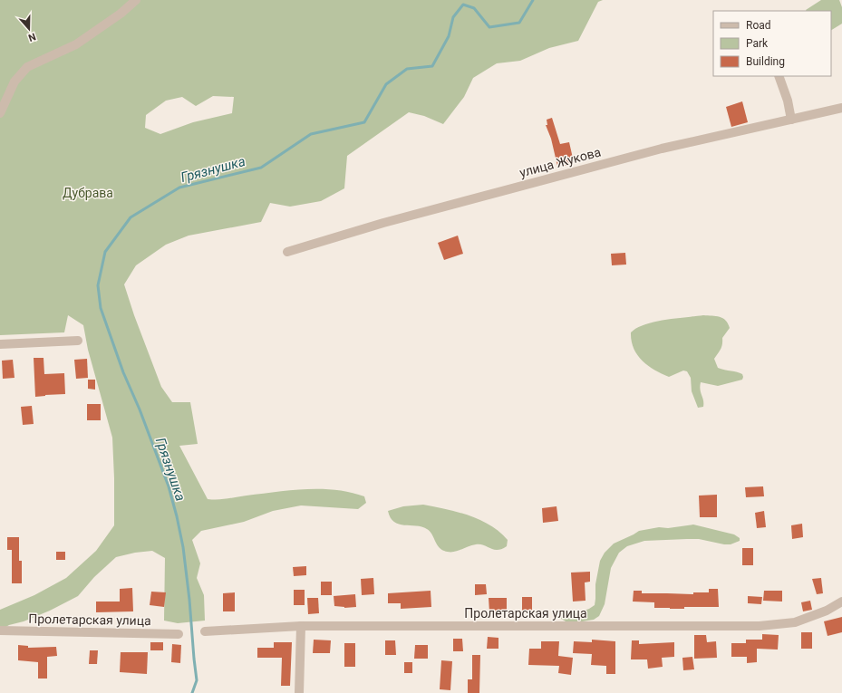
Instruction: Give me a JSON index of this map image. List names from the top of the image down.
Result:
{
  "streets": {
    "street": ["улица Жукова", "Пролетарская улица"]
  },
  "water": ["Грязнушка"],
  "parks": ["Дубрава"],
  "legend": ["Road", "Park", "Building"],
  "north": "bottom"
}
